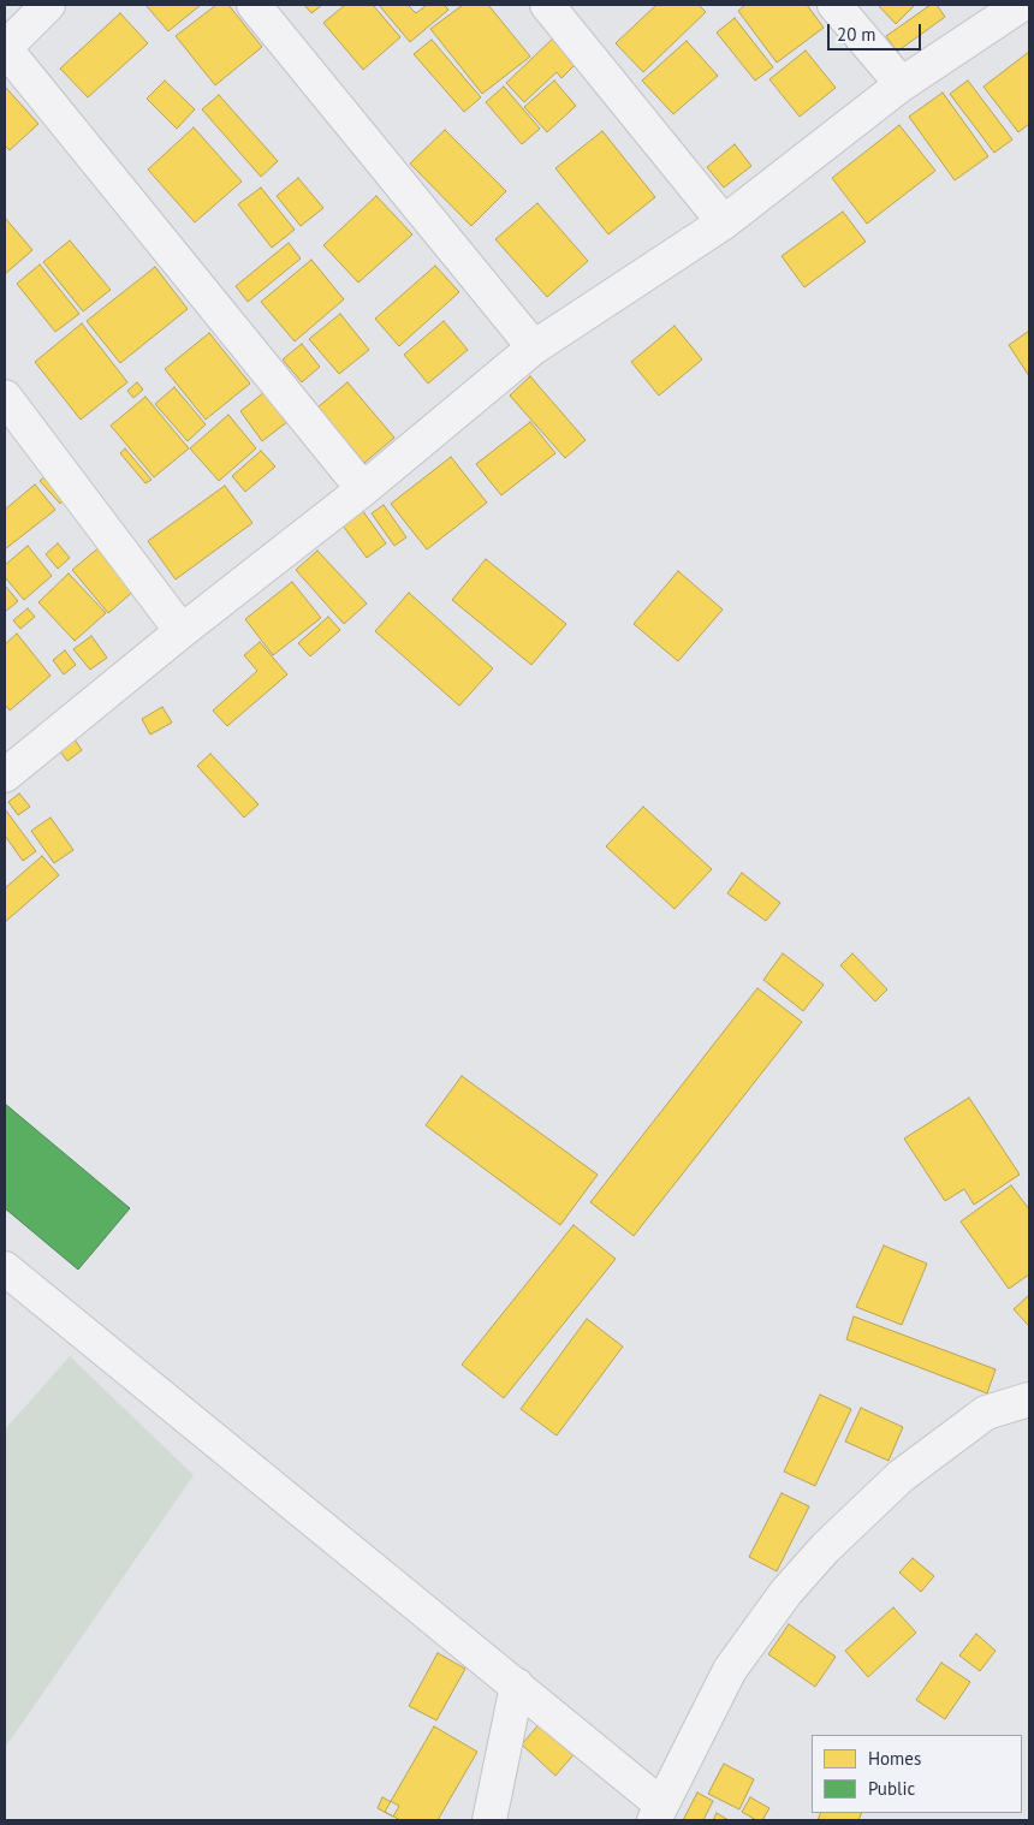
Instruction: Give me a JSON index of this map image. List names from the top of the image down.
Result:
{
  "legend": ["Homes", "Public"],
  "scale_bar": "20 m"
}
